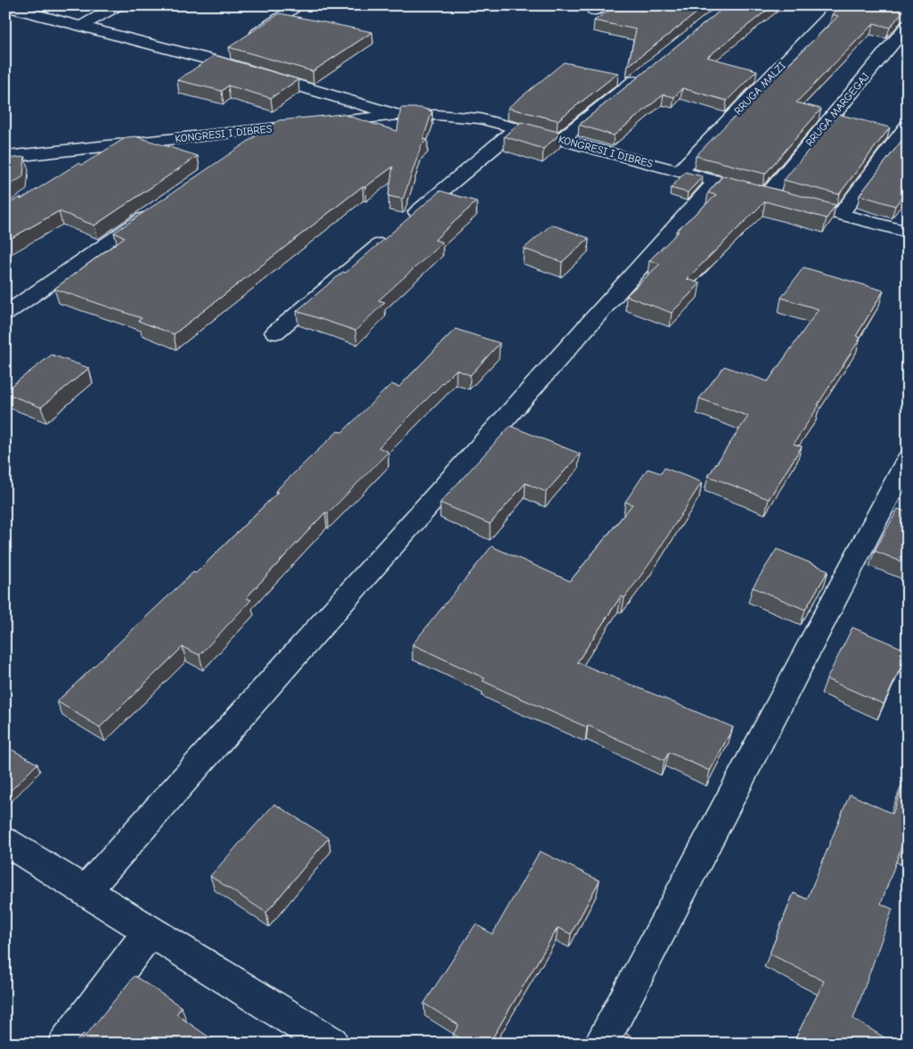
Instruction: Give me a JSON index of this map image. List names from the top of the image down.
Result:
{
  "streets": {
    "street": ["RRUGA MALZI", "RRUGA MARGEGAJ", "KONGRESI I DIBRES"]
  },
  "crossings": [
    ["RRUGA MALZI", "KONGRESI I DIBRES"],
    ["RRUGA MARGEGAJ", "KONGRESI I DIBRES"]
  ]
}
